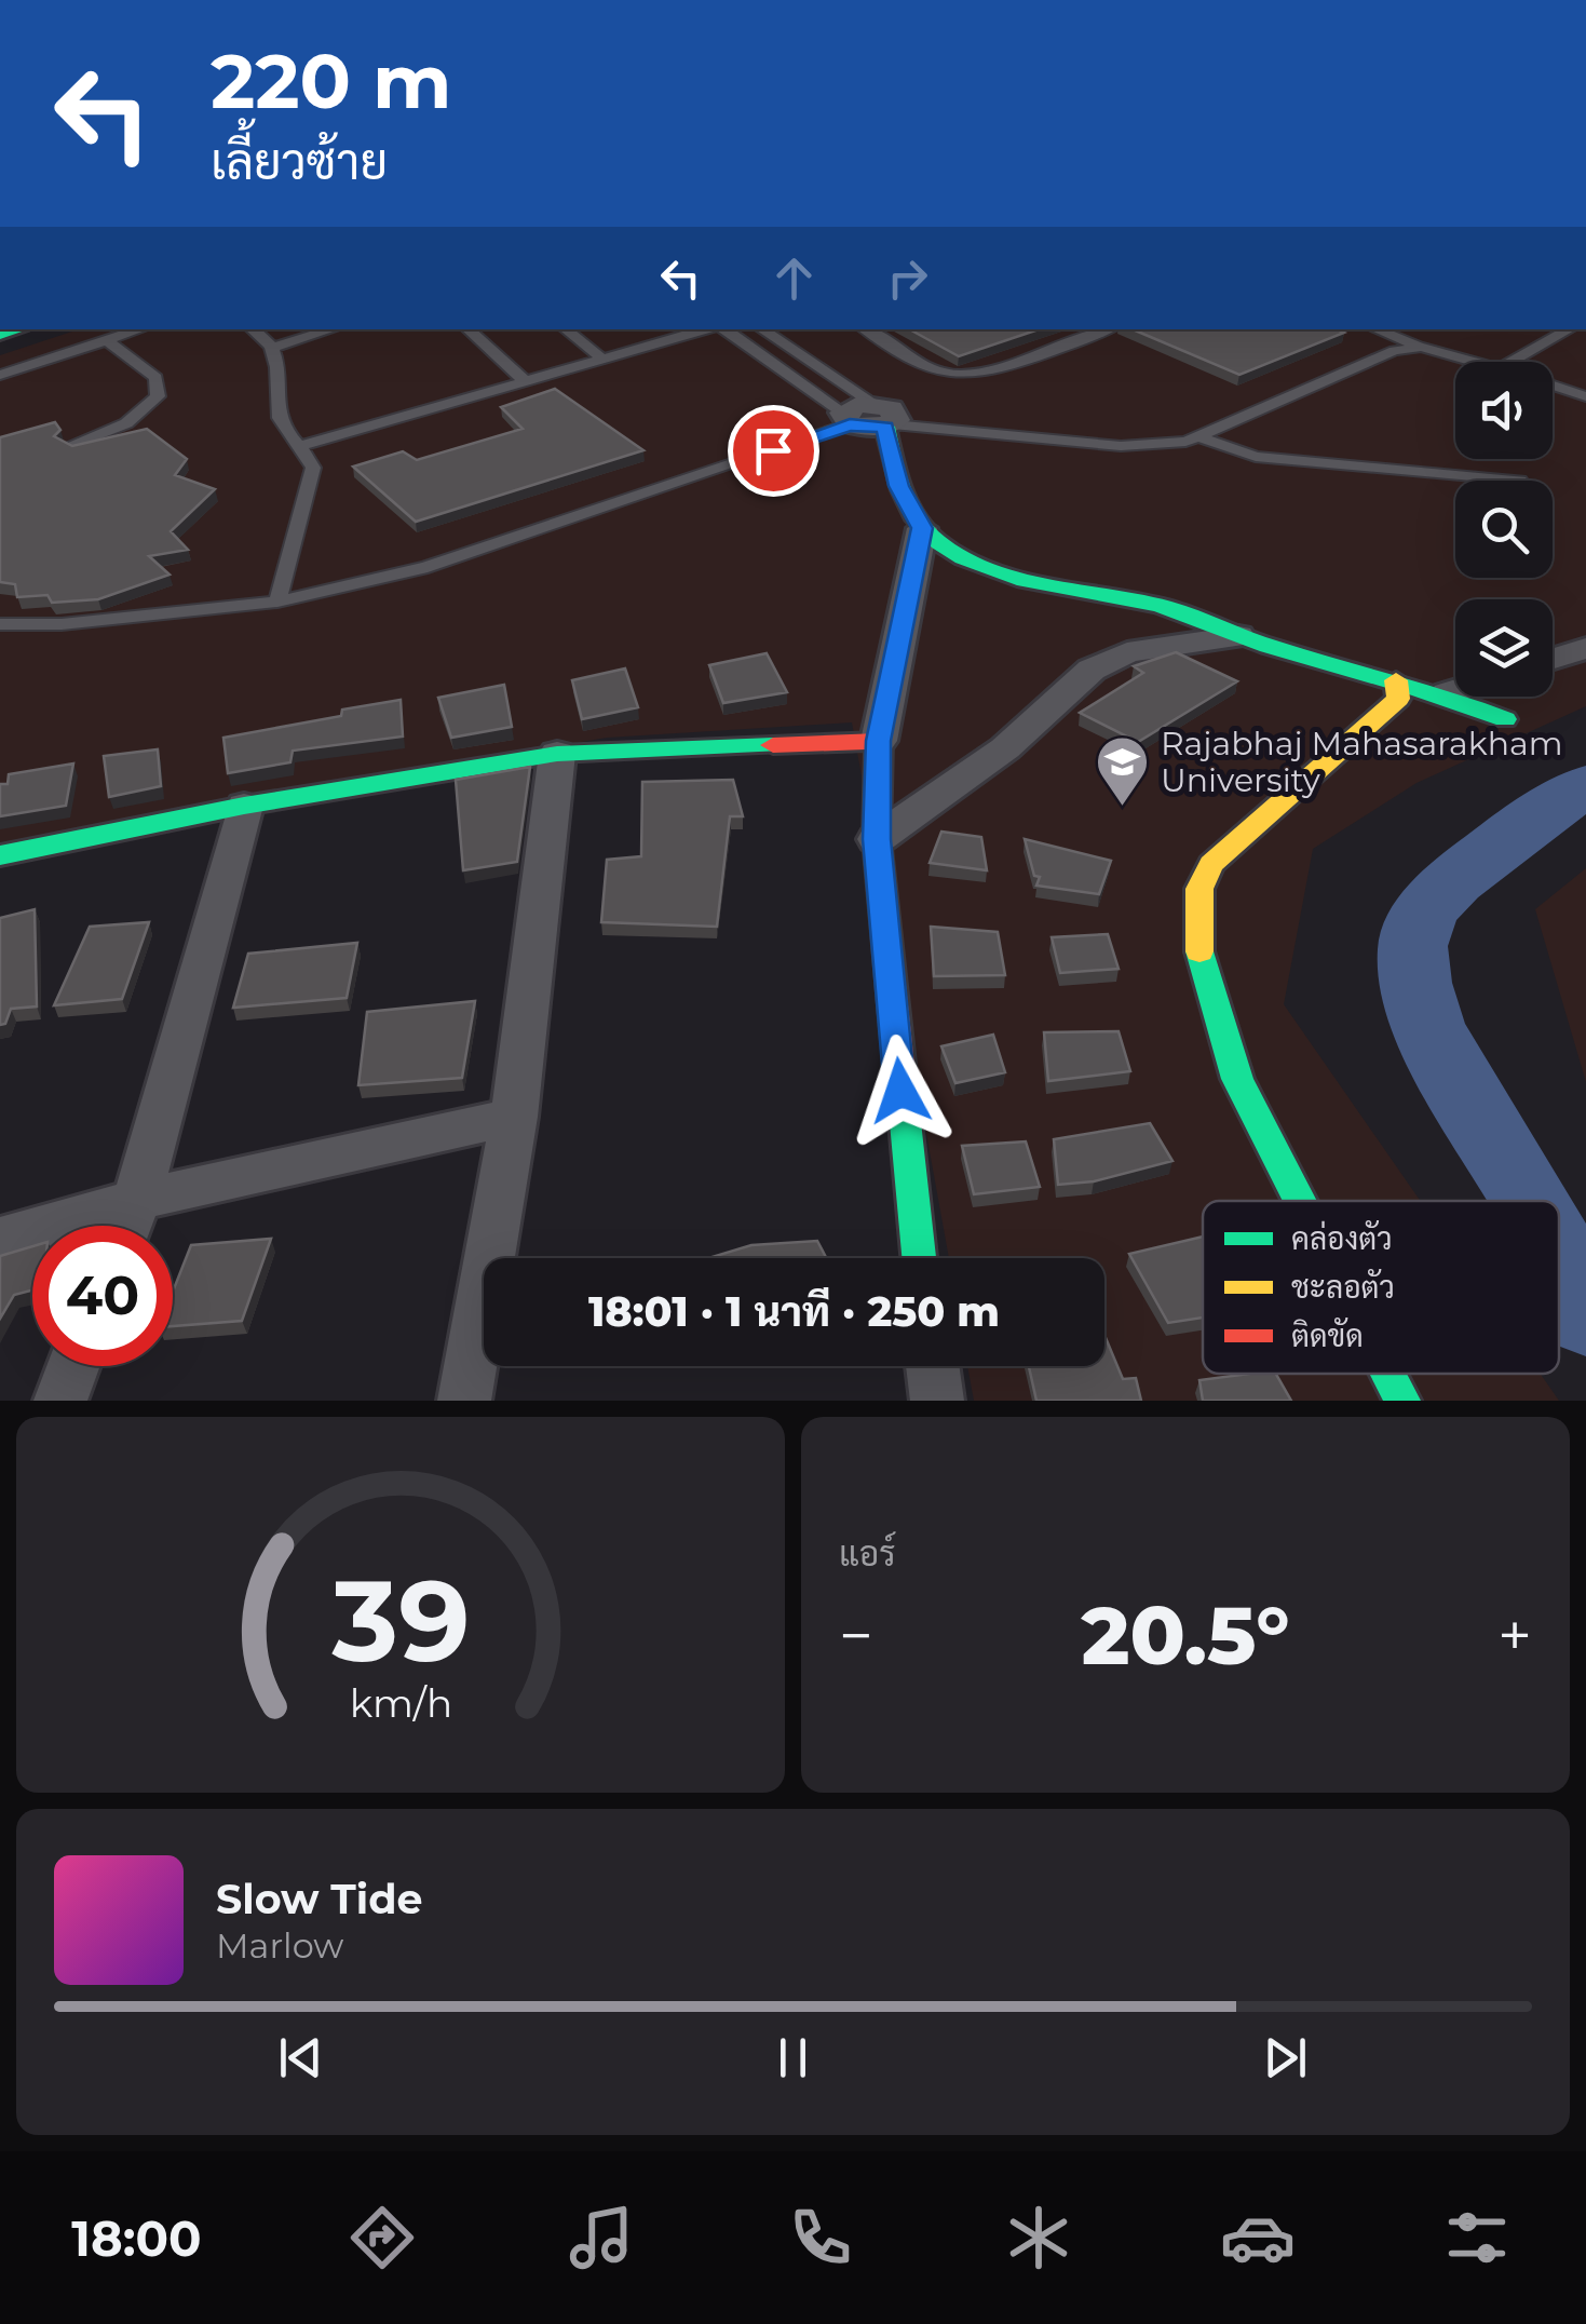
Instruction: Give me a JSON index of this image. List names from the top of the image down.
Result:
{
  "places": {
    "school or university": ["Rajabhaj Mahasarakham University"]
  },
  "legend": ["คล่องตัว", "ชะลอตัว", "ติดขัด"],
  "page": {
    "turn": ["220 m", "เลี้ยวซ้าย"],
    "limit": "40",
    "trip": "18:01 · 1 นาที · 250 m",
    "tile": "แอร์",
    "heat": ["−", "20.5°", "+"],
    "song": ["Slow Tide", "Marlow"],
    "tabs": "18:00",
    "gauge": ["39", "km/h"]
  }
}
